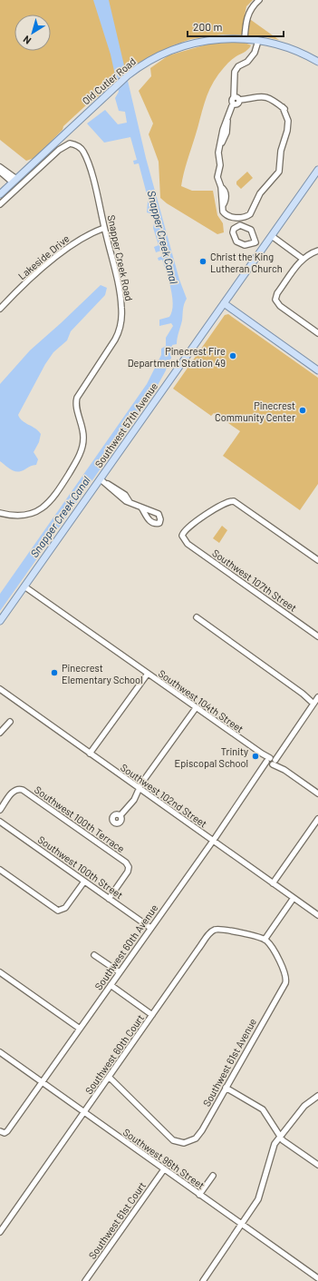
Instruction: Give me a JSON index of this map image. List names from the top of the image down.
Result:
{
  "streets": {
    "main road": ["Old Cutler Road", "Southwest 57th Avenue"],
    "street": [
      "Lakeside Drive",
      "Snapper Creek Road",
      "Southwest 107th Street",
      "Southwest 104th Street",
      "Southwest 102nd Street",
      "Southwest 100th Terrace",
      "Southwest 100th Street",
      "Southwest 60th Avenue",
      "Southwest 60th Court",
      "Southwest 61st Avenue",
      "Southwest 96th Street",
      "Southwest 61st Court"
    ]
  },
  "crossings": [
    ["Lakeside Drive", "Snapper Creek Road"],
    ["Southwest 57th Avenue", "Southwest 104th Street"],
    ["Southwest 104th Street", "Southwest 60th Avenue"],
    ["Southwest 102nd Street", "Southwest 60th Avenue"],
    ["Southwest 100th Terrace", "Southwest 100th Street"],
    ["Southwest 100th Street", "Southwest 60th Avenue"],
    ["Southwest 60th Avenue", "Southwest 96th Street"],
    ["Southwest 60th Court", "Southwest 61st Avenue"],
    ["Southwest 60th Court", "Southwest 96th Street"],
    ["Southwest 96th Street", "Southwest 61st Court"]
  ],
  "water": ["Snapper Creek Canal"],
  "places": [
    "Christ the King Lutheran Church",
    "Pinecrest Fire Department Station 49",
    "Pinecrest Community Center",
    "Pinecrest Elementary School",
    "Trinity Episcopal School"
  ],
  "scale_bar": "200 m",
  "north": "bottom left"
}
